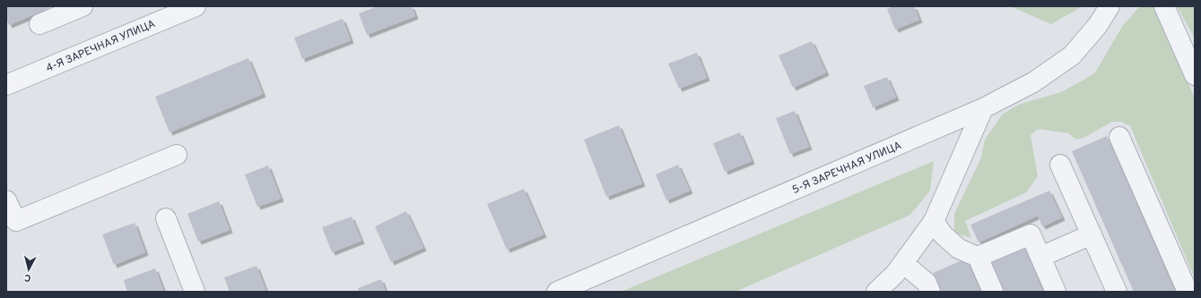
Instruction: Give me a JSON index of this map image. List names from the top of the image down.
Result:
{
  "streets": {
    "street": ["4-Я ЗАРЕЧНАЯ УЛИЦА", "5-Я ЗАРЕЧНАЯ УЛИЦА"]
  },
  "north": "bottom"
}
